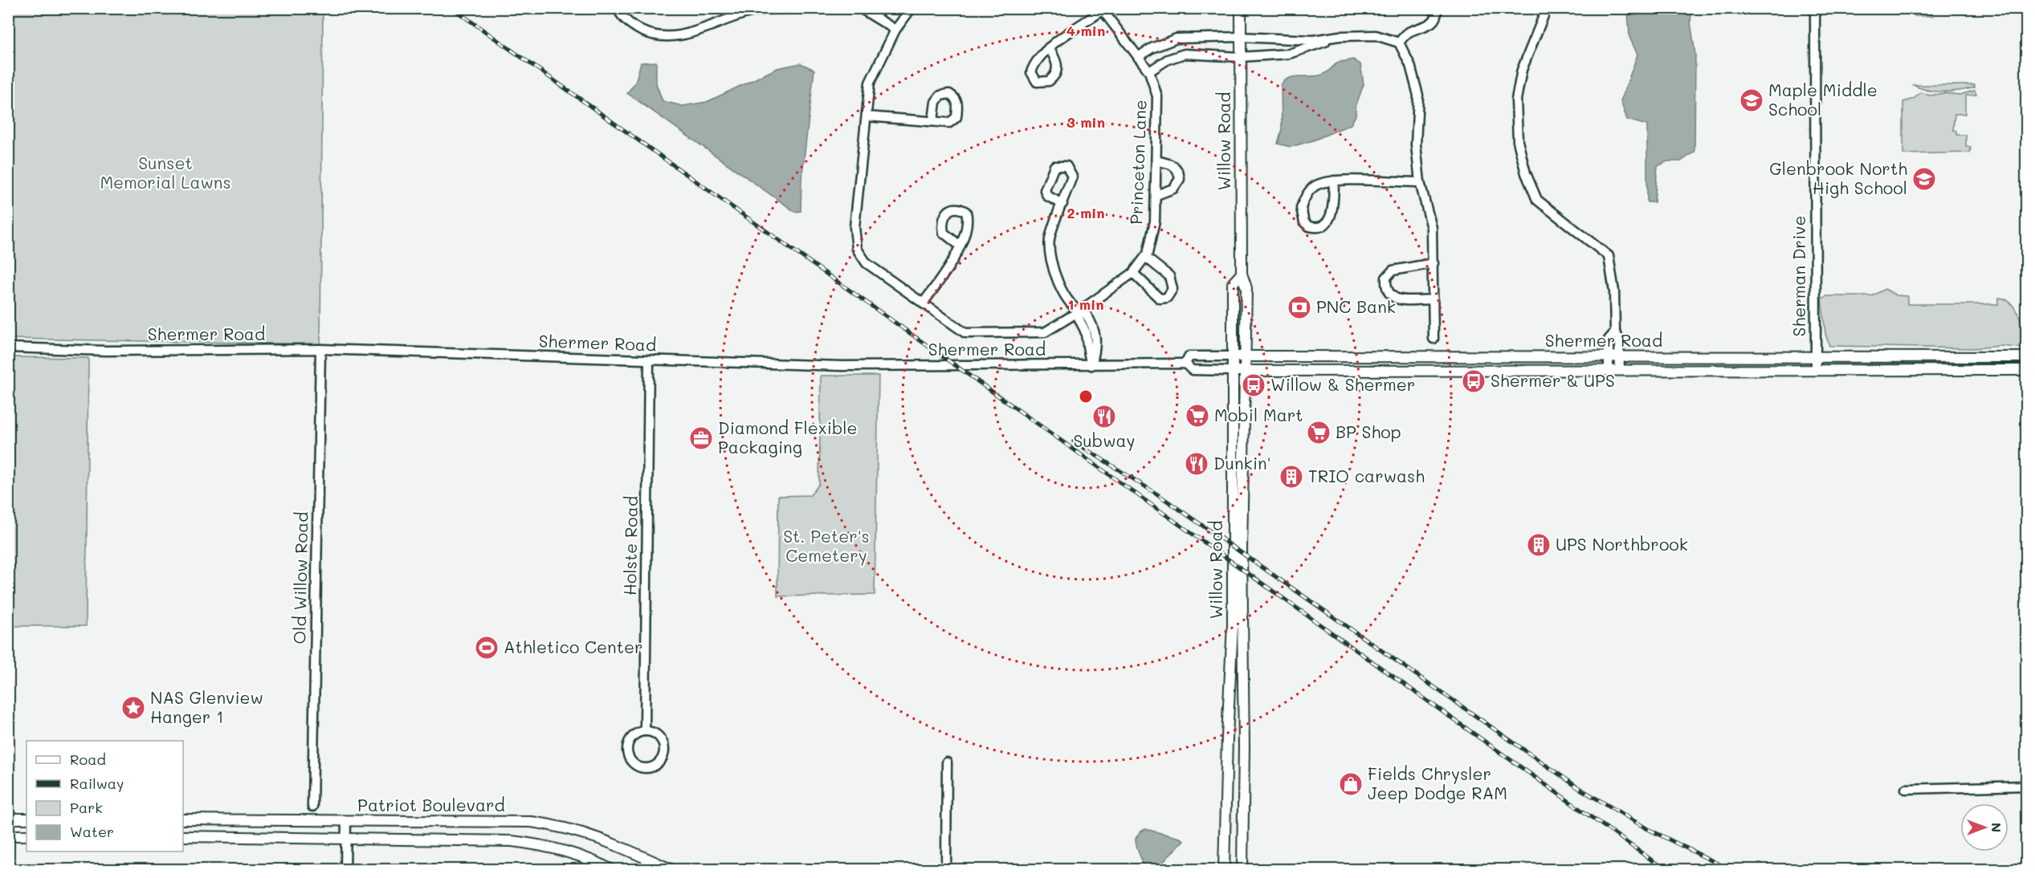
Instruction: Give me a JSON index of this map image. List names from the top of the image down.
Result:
{
  "streets": {
    "main road": ["Willow Road", "Shermer Road", "Patriot Boulevard"],
    "street": [
      "Princeton Lane",
      "Sherman Drive",
      "Holste Road",
      "Old Willow Road"
    ]
  },
  "crossings": [
    ["Willow Road", "Shermer Road"],
    ["Sherman Drive", "Shermer Road"],
    ["Shermer Road", "Holste Road"],
    ["Shermer Road", "Old Willow Road"]
  ],
  "parks": ["Sunset Memorial Lawns", "St. Peter's Cemetery"],
  "places": {
    "school or university": ["Maple Middle School", "Glenbrook North High School"],
    "bank": ["PNC Bank"],
    "bus stop": ["Shermer & UPS", "Willow & Shermer"],
    "supermarket": ["Mobil Mart", "BP Shop"],
    "restaurant": ["Subway", "Dunkin'"],
    "office": ["Diamond Flexible Packaging"],
    "building": ["TRIO carwash", "UPS Northbrook"],
    "sports": ["Athletico Center"],
    "place": ["NAS Glenview Hanger 1"],
    "shop": ["Fields Chrysler Jeep Dodge RAM"]
  },
  "legend": [
    "Road",
    "Railway",
    "Park",
    "Water"
  ],
  "north": "right",
  "rings": [
    "4 min",
    "3 min",
    "2 min",
    "1 min"
  ]
}
